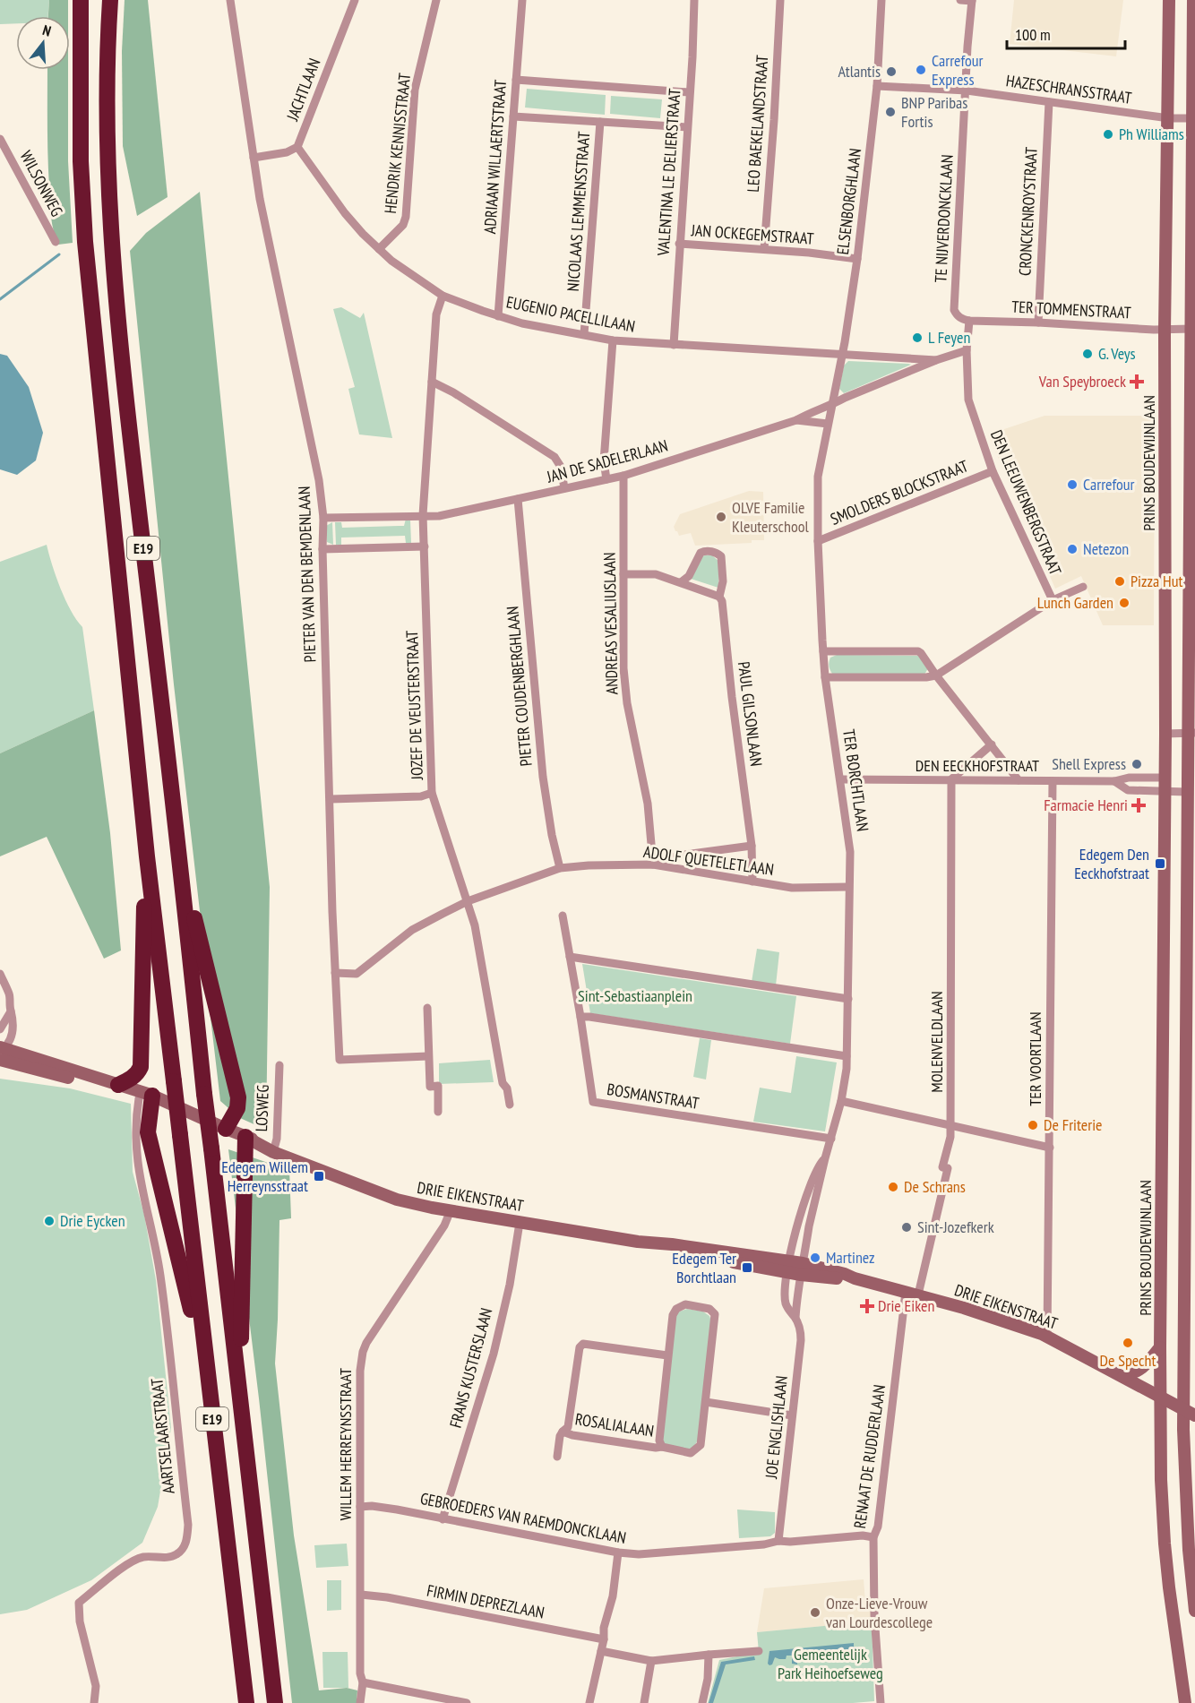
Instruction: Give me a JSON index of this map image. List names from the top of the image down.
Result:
{
  "streets": {
    "highway": ["E19"],
    "main road": ["PRINS BOUDEWIJNLAAN", "DRIE EIKENSTRAAT"],
    "street": [
      "JACHTLAAN",
      "HAZESCHRANSSTRAAT",
      "LEO BAEKELANDSTRAAT",
      "HENDRIK KENNISSTRAAT",
      "ADRIAAN WILLAERTSTRAAT",
      "VALENTINA LE DELIERSTRAAT",
      "WILSONWEG",
      "ELSENBORGHLAAN",
      "NICOLAAS LEMMENSSTRAAT",
      "CRONCKENROYSTRAAT",
      "TE NIJVERDONCKLAAN",
      "JAN OCKEGEMSTRAAT",
      "TER TOMMENSTRAAT",
      "EUGENIO PACELLILAAN",
      "JAN DE SADELERLAAN",
      "SMOLDERS BLOCKSTRAAT",
      "DEN LEEUWENBERGSTRAAT",
      "PIETER VAN DEN BEMDENLAAN",
      "ANDREAS VESALIUSLAAN",
      "PIETER COUDENBERGHLAAN",
      "JOZEF DE VEUSTERSTRAAT",
      "PAUL GILSONLAAN",
      "DEN EECKHOFSTRAAT",
      "TER BORCHTLAAN",
      "ADOLF QUETELETLAAN",
      "MOLENVELDLAAN",
      "TER VOORTLAAN",
      "BOSMANSTRAAT",
      "LOSWEG",
      "FRANS KUSTERSLAAN",
      "ROSALIALAAN",
      "JOE ENGLISHLAAN",
      "AARTSELAARSTRAAT",
      "WILLEM HERREYNSSTRAAT",
      "RENAAT DE RUDDERLAAN",
      "GEBROEDERS VAN RAEMDONCKLAAN",
      "FIRMIN DEPREZLAAN"
    ]
  },
  "crossings": [
    ["JACHTLAAN", "EUGENIO PACELLILAAN"],
    ["JACHTLAAN", "PIETER VAN DEN BEMDENLAAN"],
    ["HAZESCHRANSSTRAAT", "ELSENBORGHLAAN"],
    ["HAZESCHRANSSTRAAT", "CRONCKENROYSTRAAT"],
    ["HAZESCHRANSSTRAAT", "TE NIJVERDONCKLAAN"],
    ["HAZESCHRANSSTRAAT", "PRINS BOUDEWIJNLAAN"],
    ["LEO BAEKELANDSTRAAT", "JAN OCKEGEMSTRAAT"],
    ["HENDRIK KENNISSTRAAT", "EUGENIO PACELLILAAN"],
    ["ADRIAAN WILLAERTSTRAAT", "EUGENIO PACELLILAAN"],
    ["VALENTINA LE DELIERSTRAAT", "JAN OCKEGEMSTRAAT"],
    ["VALENTINA LE DELIERSTRAAT", "EUGENIO PACELLILAAN"],
    ["ELSENBORGHLAAN", "JAN OCKEGEMSTRAAT"],
    ["ELSENBORGHLAAN", "EUGENIO PACELLILAAN"],
    ["ELSENBORGHLAAN", "JAN DE SADELERLAAN"],
    ["ELSENBORGHLAAN", "TER BORCHTLAAN"],
    ["NICOLAAS LEMMENSSTRAAT", "EUGENIO PACELLILAAN"],
    ["CRONCKENROYSTRAAT", "TER TOMMENSTRAAT"],
    ["TE NIJVERDONCKLAAN", "TER TOMMENSTRAAT"],
    ["TE NIJVERDONCKLAAN", "DEN LEEUWENBERGSTRAAT"],
    ["TER TOMMENSTRAAT", "PRINS BOUDEWIJNLAAN"],
    ["TER TOMMENSTRAAT", "DEN LEEUWENBERGSTRAAT"],
    ["EUGENIO PACELLILAAN", "JAN DE SADELERLAAN"],
    ["EUGENIO PACELLILAAN", "JOZEF DE VEUSTERSTRAAT"],
    ["JAN DE SADELERLAAN", "DEN LEEUWENBERGSTRAAT"],
    ["JAN DE SADELERLAAN", "PIETER VAN DEN BEMDENLAAN"],
    ["JAN DE SADELERLAAN", "ANDREAS VESALIUSLAAN"],
    ["JAN DE SADELERLAAN", "PIETER COUDENBERGHLAAN"],
    ["JAN DE SADELERLAAN", "JOZEF DE VEUSTERSTRAAT"],
    ["JAN DE SADELERLAAN", "TER BORCHTLAAN"],
    ["PRINS BOUDEWIJNLAAN", "DEN EECKHOFSTRAAT"],
    ["PRINS BOUDEWIJNLAAN", "DRIE EIKENSTRAAT"],
    ["SMOLDERS BLOCKSTRAAT", "DEN LEEUWENBERGSTRAAT"],
    ["SMOLDERS BLOCKSTRAAT", "TER BORCHTLAAN"],
    ["PIETER VAN DEN BEMDENLAAN", "ADOLF QUETELETLAAN"],
    ["ANDREAS VESALIUSLAAN", "ADOLF QUETELETLAAN"],
    ["PIETER COUDENBERGHLAAN", "ADOLF QUETELETLAAN"],
    ["JOZEF DE VEUSTERSTRAAT", "ADOLF QUETELETLAAN"],
    ["PAUL GILSONLAAN", "ADOLF QUETELETLAAN"],
    ["DEN EECKHOFSTRAAT", "TER BORCHTLAAN"],
    ["DEN EECKHOFSTRAAT", "MOLENVELDLAAN"],
    ["DEN EECKHOFSTRAAT", "TER VOORTLAAN"],
    ["TER BORCHTLAAN", "ADOLF QUETELETLAAN"],
    ["TER BORCHTLAAN", "BOSMANSTRAAT"],
    ["TER BORCHTLAAN", "DRIE EIKENSTRAAT"],
    ["TER BORCHTLAAN", "JOE ENGLISHLAAN"],
    ["MOLENVELDLAAN", "DRIE EIKENSTRAAT"],
    ["TER VOORTLAAN", "DRIE EIKENSTRAAT"],
    ["LOSWEG", "DRIE EIKENSTRAAT"],
    ["DRIE EIKENSTRAAT", "FRANS KUSTERSLAAN"],
    ["DRIE EIKENSTRAAT", "JOE ENGLISHLAAN"],
    ["DRIE EIKENSTRAAT", "AARTSELAARSTRAAT"],
    ["DRIE EIKENSTRAAT", "WILLEM HERREYNSSTRAAT"],
    ["DRIE EIKENSTRAAT", "RENAAT DE RUDDERLAAN"],
    ["FRANS KUSTERSLAAN", "GEBROEDERS VAN RAEMDONCKLAAN"],
    ["JOE ENGLISHLAAN", "GEBROEDERS VAN RAEMDONCKLAAN"],
    ["WILLEM HERREYNSSTRAAT", "GEBROEDERS VAN RAEMDONCKLAAN"],
    ["WILLEM HERREYNSSTRAAT", "FIRMIN DEPREZLAAN"],
    ["RENAAT DE RUDDERLAAN", "GEBROEDERS VAN RAEMDONCKLAAN"]
  ],
  "parks": ["Sint-Sebastiaanplein", "Gemeentelijk Park Heihoefseweg"],
  "places": {
    "other": [
      "Carrefour Express",
      "Atlantis",
      "BNP Paribas Fortis",
      "Ph Williams",
      "L Feyen",
      "G. Veys",
      "Carrefour",
      "OLVE Familie Kleuterschool",
      "Netezon",
      "Pizza Hut",
      "Lunch Garden",
      "Shell Express",
      "De Friterie",
      "De Schrans",
      "Drie Eycken",
      "Sint-Jozefkerk",
      "Martinez",
      "De Specht",
      "Onze-Lieve-Vrouw van Lourdescollege"
    ],
    "health": ["Van Speybroeck", "Farmacie Henri", "Drie Eiken"],
    "transit": ["Edegem Den Eeckhofstraat", "Edegem Willem Herreynsstraat", "Edegem Ter Borchtlaan"]
  },
  "scale_bar": "100 m",
  "north": "top"
}
